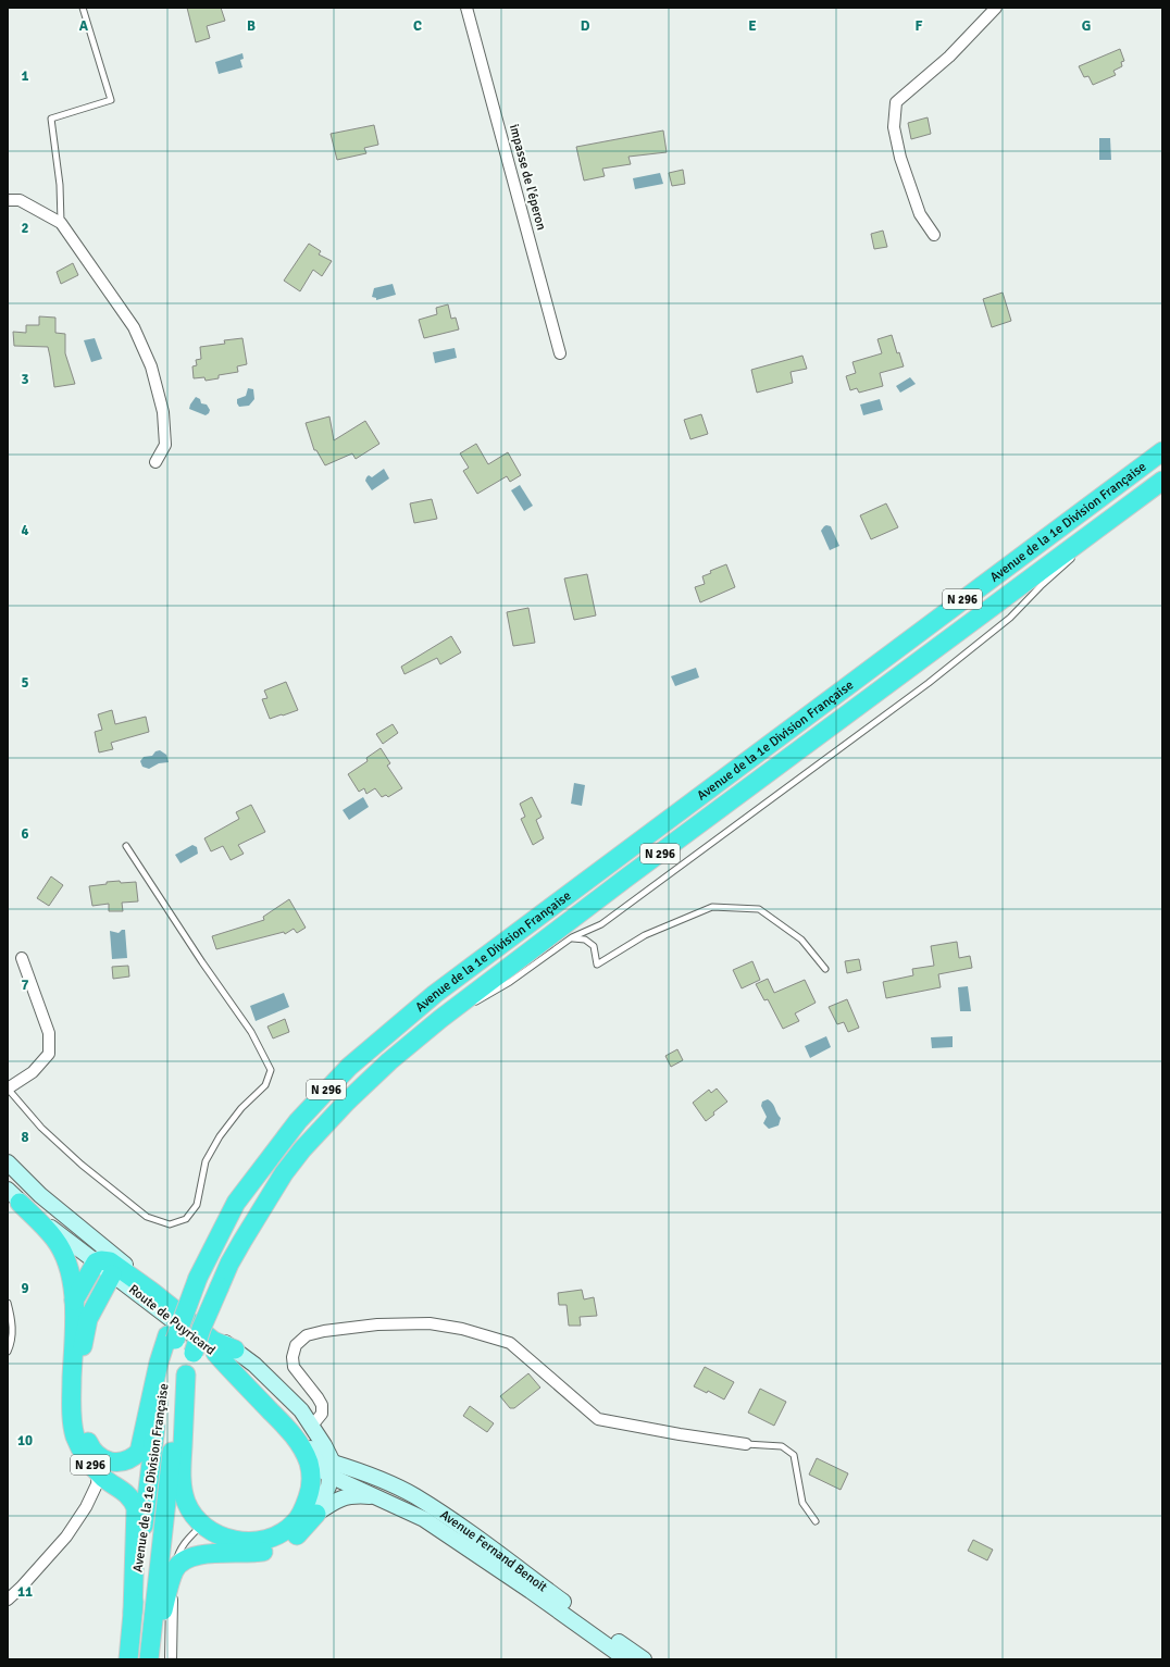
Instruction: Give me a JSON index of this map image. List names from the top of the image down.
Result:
{
  "streets": {
    "highway": ["Avenue de la 1e Division Française", "N 296"],
    "main road": ["Route de Puyricard", "Avenue Fernand Benoit"],
    "street": ["impasse de l'éperon"]
  },
  "crossings": [
    ["Avenue de la 1e Division Française", "N 296"],
    ["Route de Puyricard", "Avenue Fernand Benoit"]
  ],
  "grid": {
    "columns": [
      "A",
      "B",
      "C",
      "D",
      "E",
      "F",
      "G"
    ],
    "rows": [
      "1",
      "2",
      "3",
      "4",
      "5",
      "6",
      "7",
      "8",
      "9",
      "10",
      "11"
    ]
  }
}
